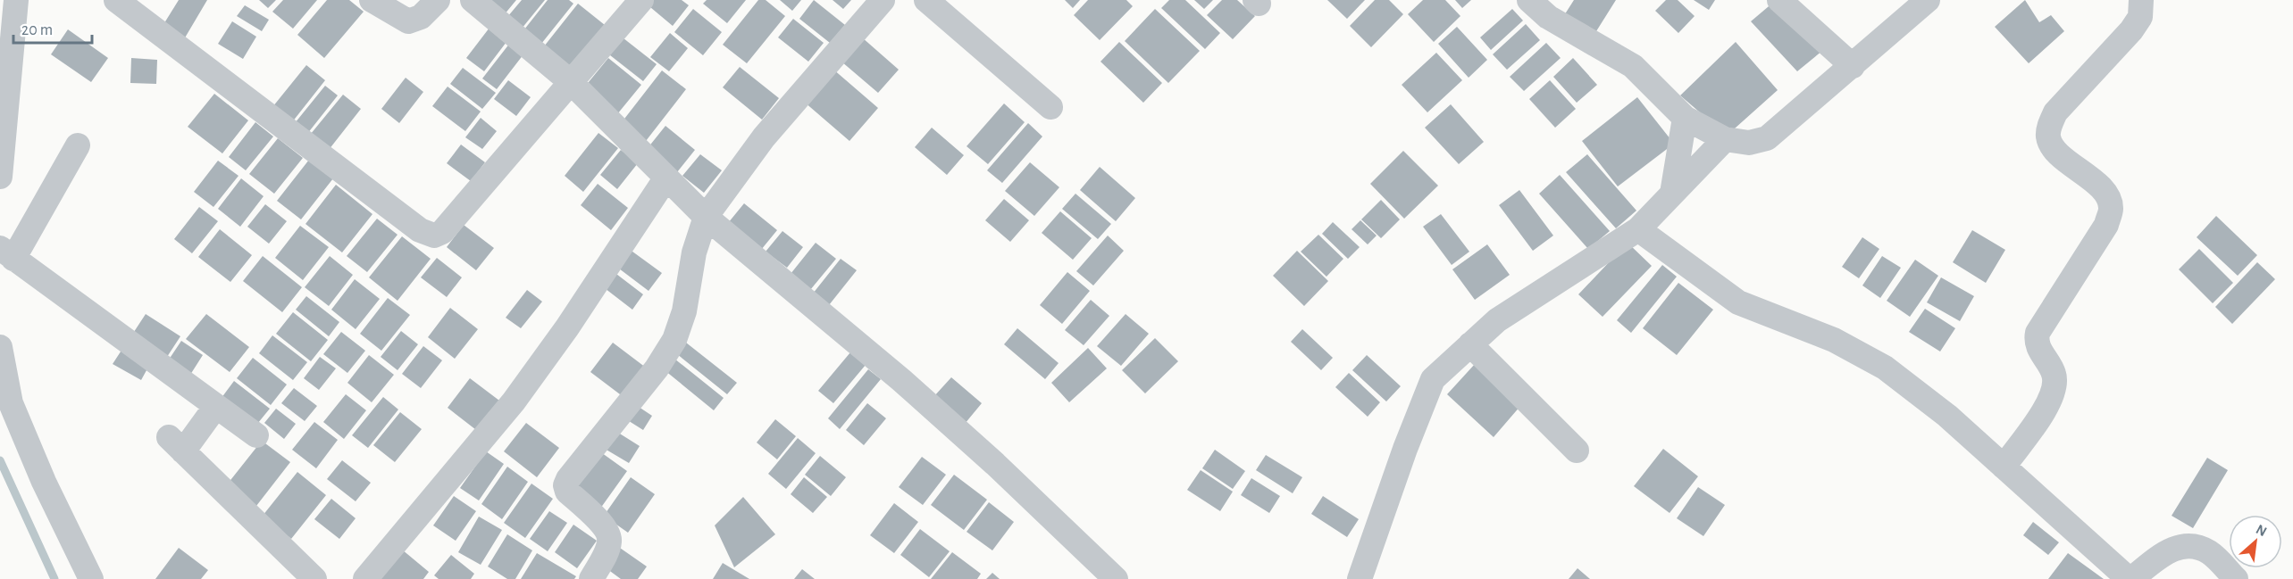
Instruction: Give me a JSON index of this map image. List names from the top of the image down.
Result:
{
  "scale_bar": "20 m",
  "north": "top right"
}
